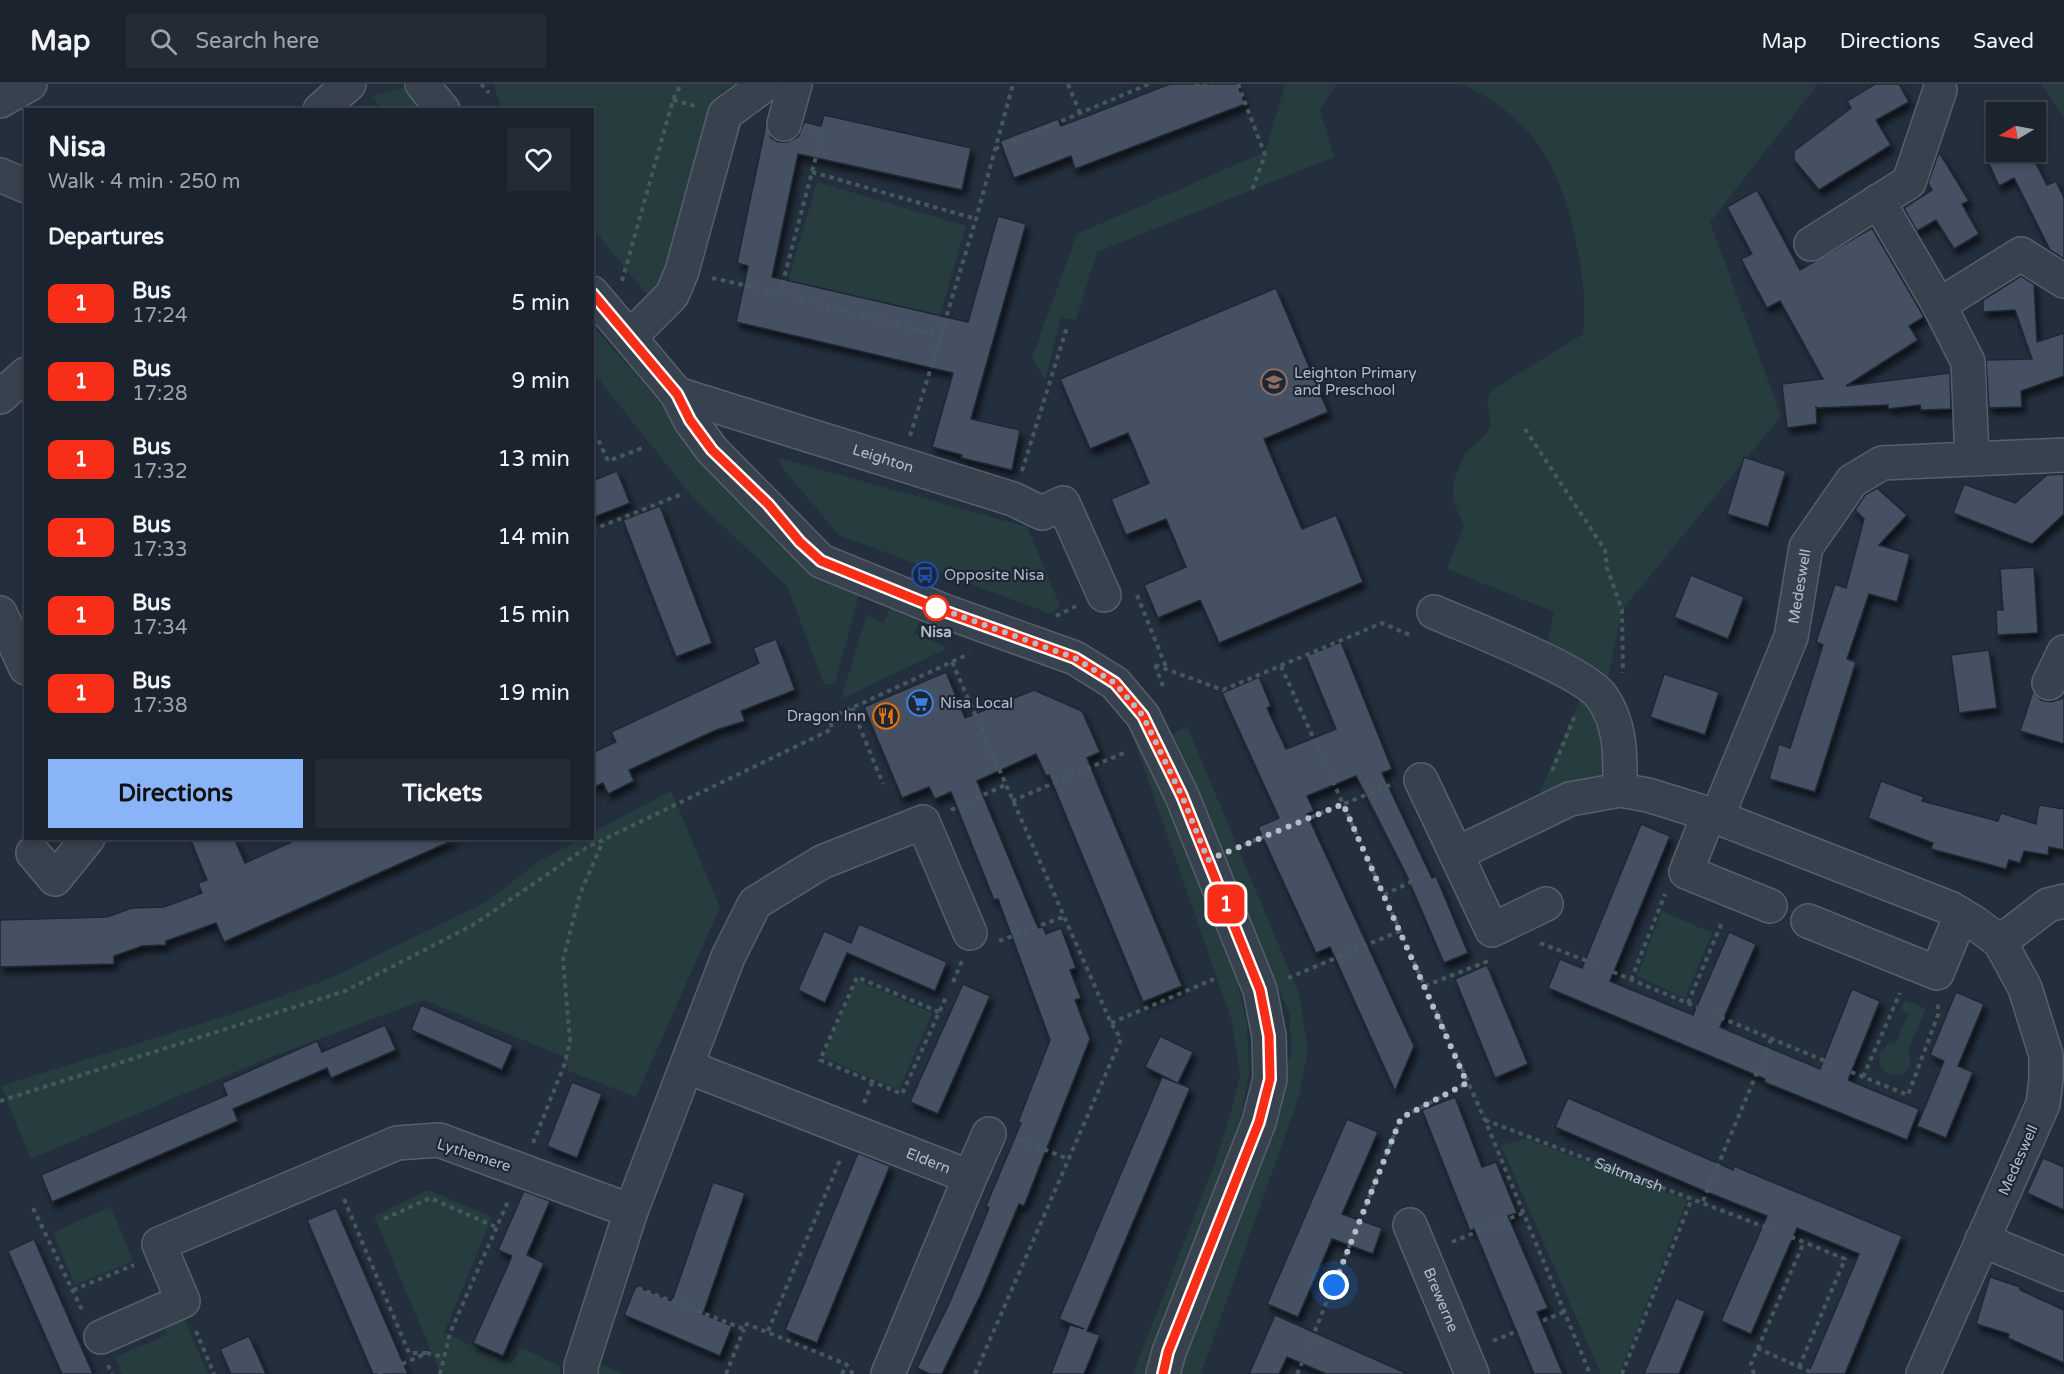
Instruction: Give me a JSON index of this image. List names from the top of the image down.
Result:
{
  "streets": {
    "street": [
      "Leighton",
      "Medeswell",
      "Lythemere",
      "Eldern",
      "Brewerne"
    ],
    "path": ["Saltmarsh"]
  },
  "places": {
    "school or university": ["Leighton Primary and Preschool"],
    "bus stop": ["Opposite Nisa"],
    "other": ["Nisa"],
    "supermarket": ["Nisa Local"],
    "restaurant": ["Dragon Inn"]
  },
  "lines": ["bus line 1"],
  "north": "left",
  "page": {
    "header": "Map",
    "search": "Search here",
    "nav": ["Map", "Directions", "Saved"],
    "on_map": "1",
    "heading": [
      ["Nisa", "Walk · 4 min · 250 m"],
      "Departures"
    ],
    "list": [
      {
        "mark": "1",
        "name": "Bus",
        "note": "17:24",
        "value": "5 min"
      },
      {
        "mark": "1",
        "name": "Bus",
        "note": "17:28",
        "value": "9 min"
      },
      {
        "mark": "1",
        "name": "Bus",
        "note": "17:32",
        "value": "13 min"
      },
      {
        "mark": "1",
        "name": "Bus",
        "note": "17:33",
        "value": "14 min"
      },
      {
        "mark": "1",
        "name": "Bus",
        "note": "17:34",
        "value": "15 min"
      },
      {
        "mark": "1",
        "name": "Bus",
        "note": "17:38",
        "value": "19 min"
      }
    ],
    "buttons": ["Directions", "Tickets"]
  }
}
